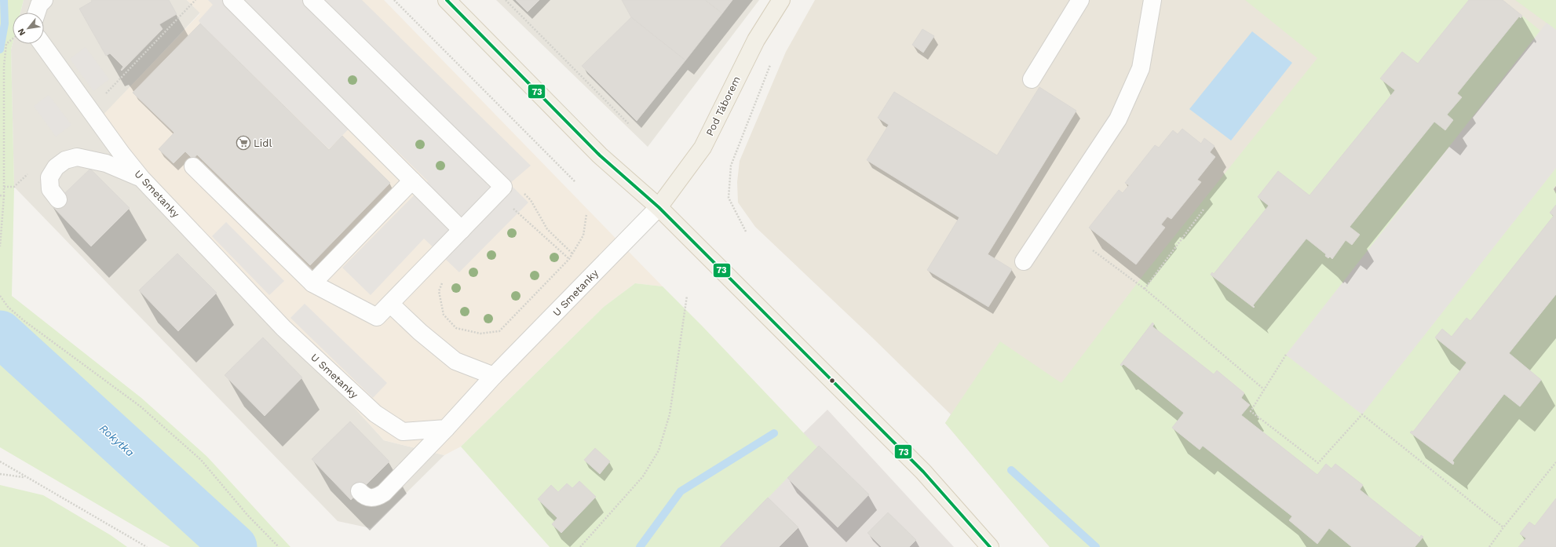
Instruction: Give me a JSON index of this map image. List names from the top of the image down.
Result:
{
  "streets": {
    "main road": ["Pod Táborem"],
    "street": ["U Smetanky"]
  },
  "crossings": [
    ["Pod Táborem", "U Smetanky"]
  ],
  "water": ["Rokytka"],
  "places": {
    "supermarket": ["Lidl"]
  },
  "lines": ["transit line 73"],
  "north": "bottom left"
}
